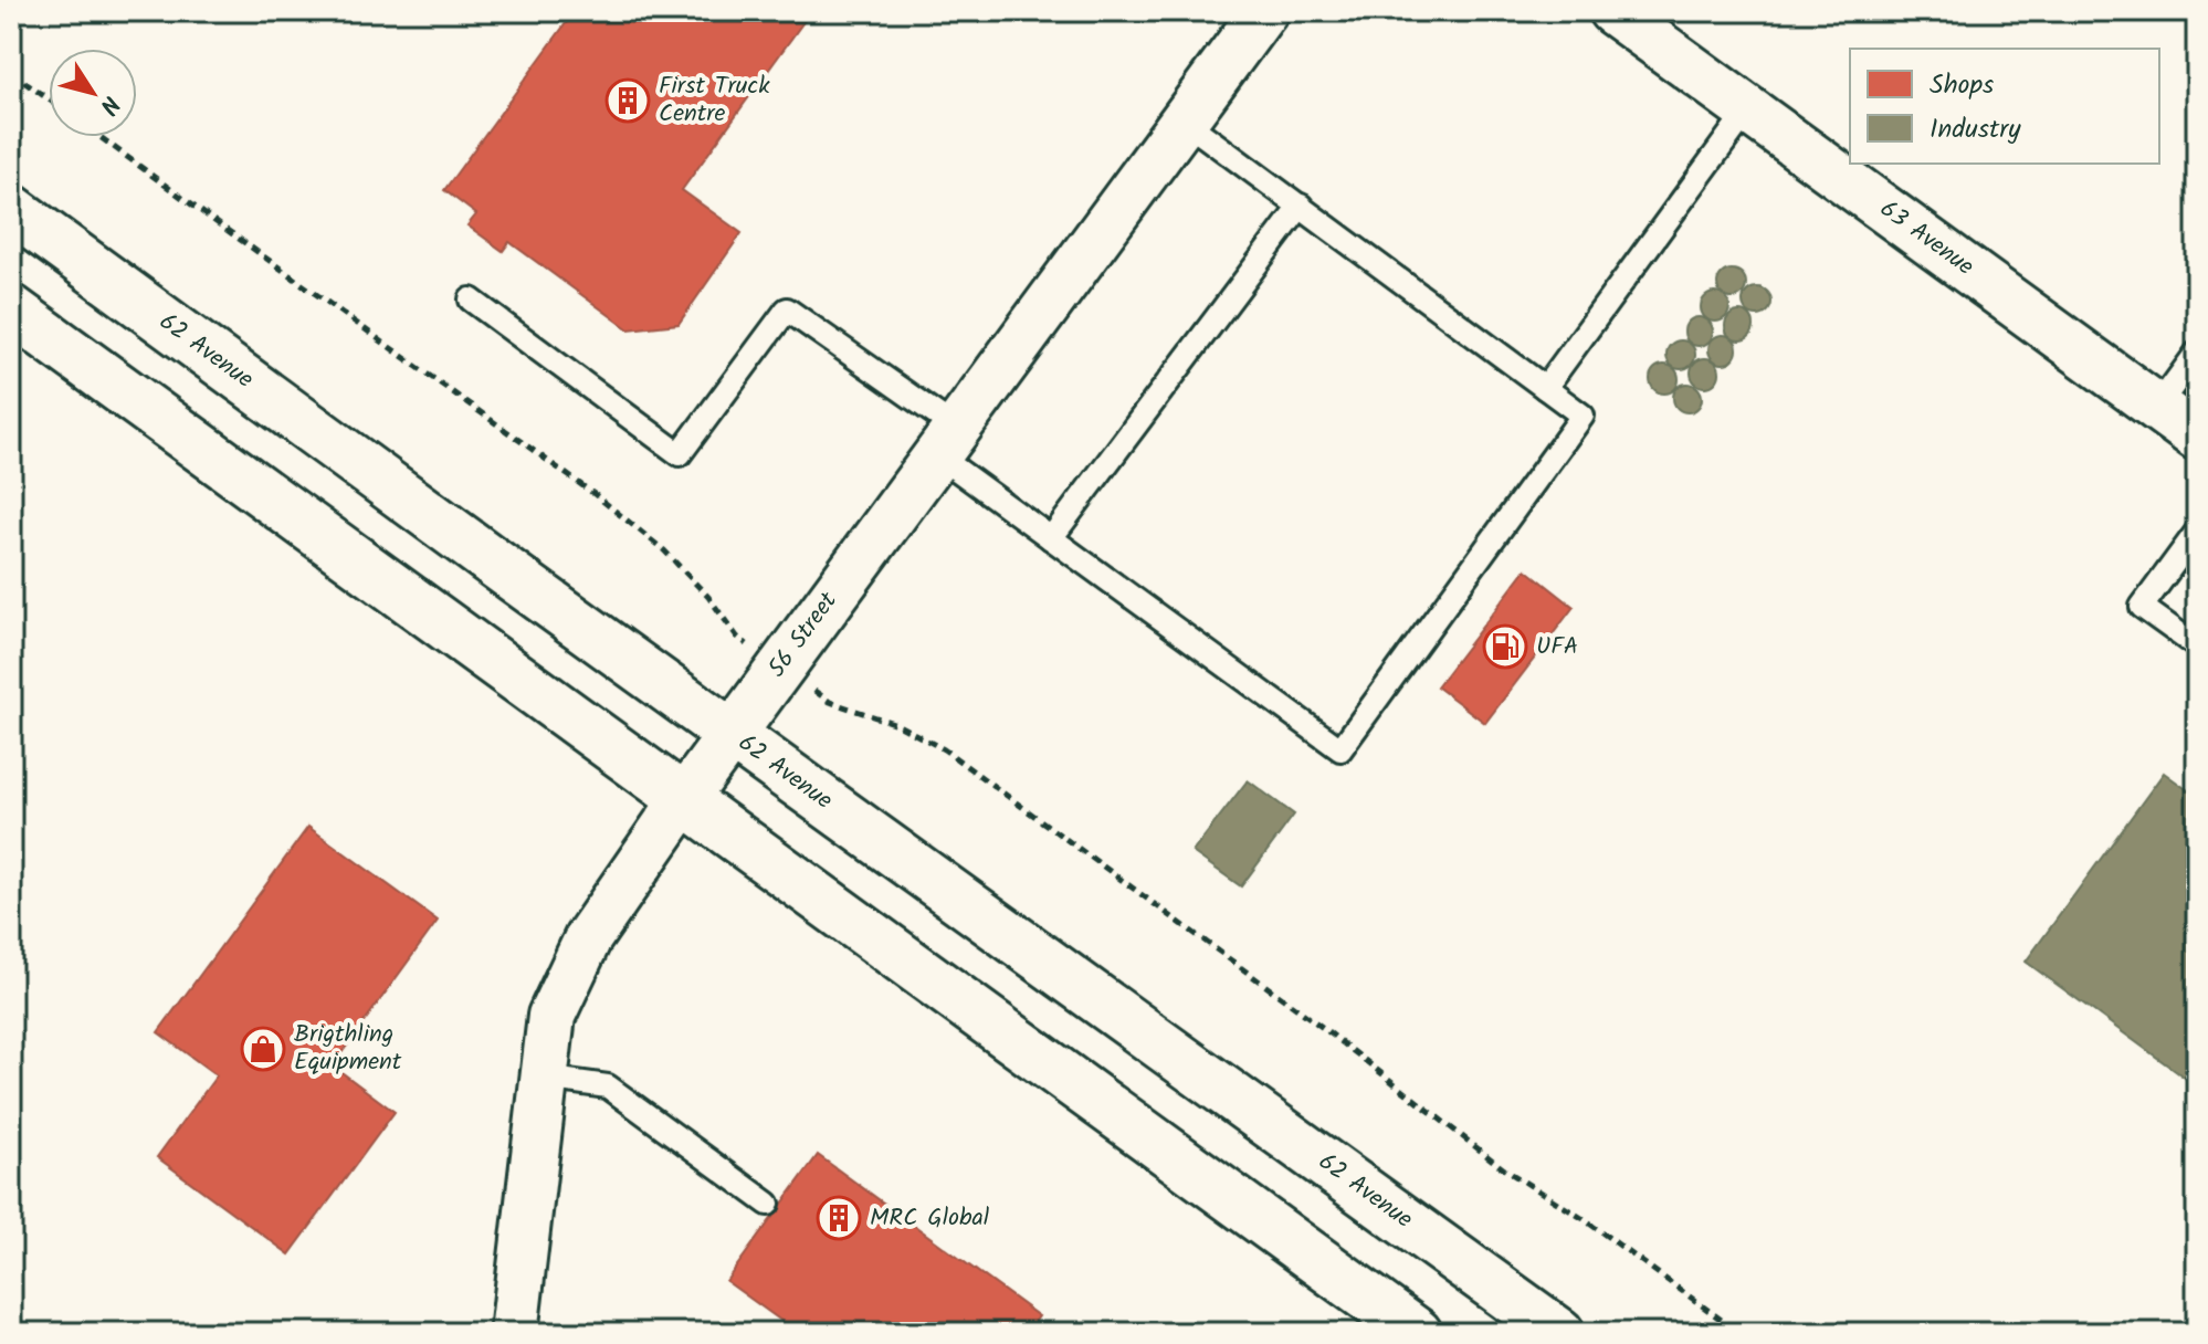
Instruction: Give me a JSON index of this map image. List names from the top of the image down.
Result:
{
  "streets": {
    "main road": ["62 Avenue"],
    "street": ["63 Avenue", "56 Street"]
  },
  "crossings": [
    ["62 Avenue", "56 Street"]
  ],
  "places": {
    "building": ["First Truck Centre", "MRC Global"],
    "fuel station": ["UFA"],
    "shop": ["Brigthling Equipment"]
  },
  "legend": ["Shops", "Industry"],
  "north": "bottom right"
}
